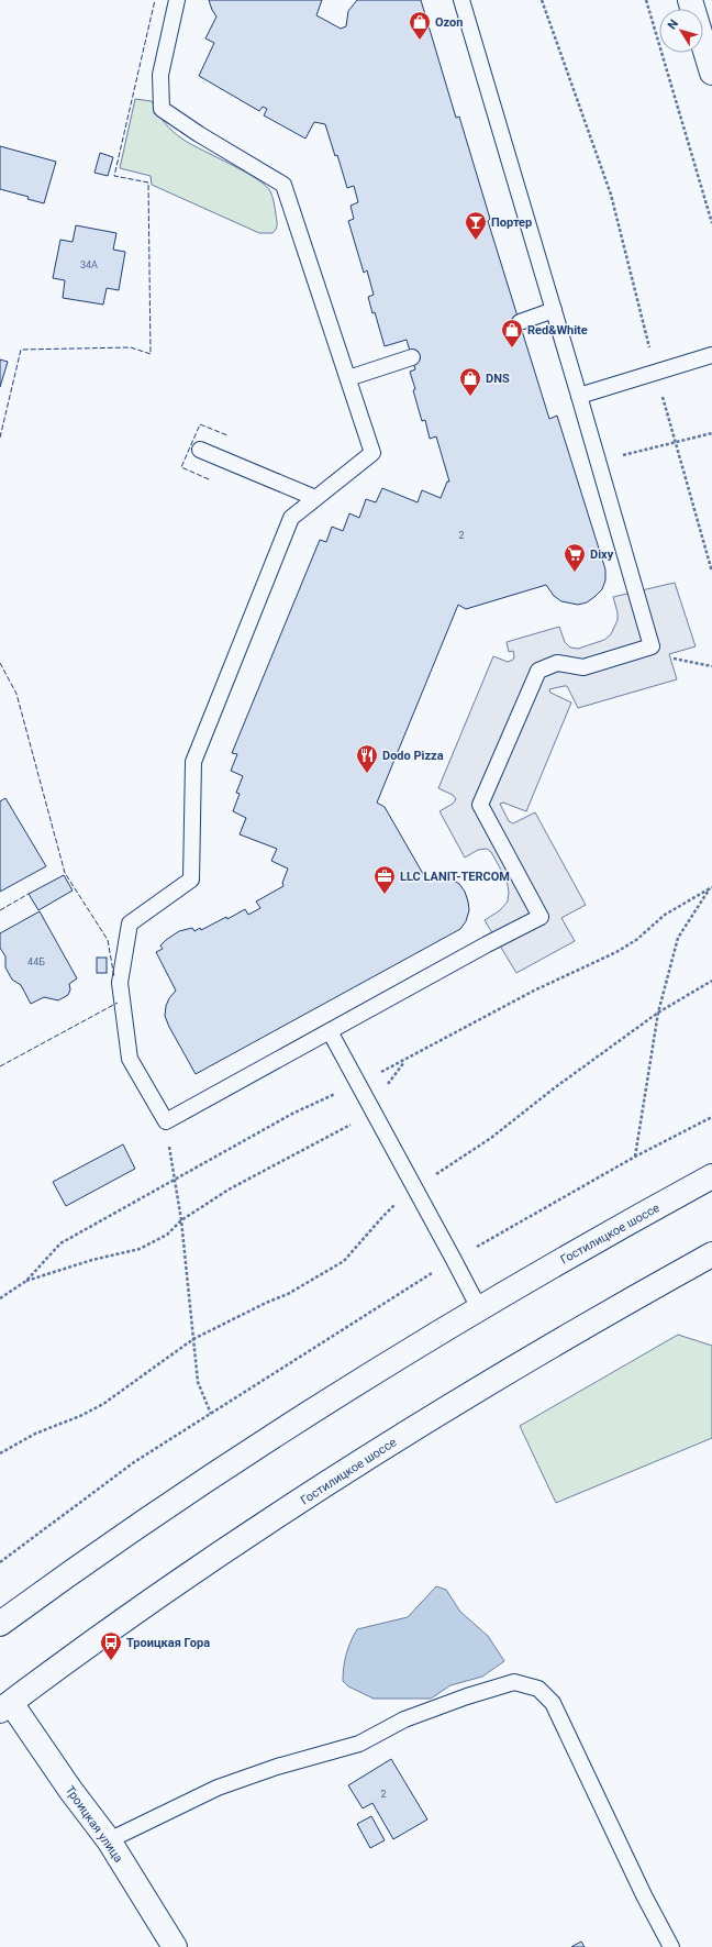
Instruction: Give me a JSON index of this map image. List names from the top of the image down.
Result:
{
  "streets": {
    "main road": ["Гостилицкое шоссе", "Троицкая улица"]
  },
  "crossings": [
    ["Гостилицкое шоссе", "Троицкая улица"]
  ],
  "places": {
    "shop": ["Ozon", "Red&White", "DNS"],
    "bar": ["Портер"],
    "supermarket": ["Dixy"],
    "restaurant": ["Dodo Pizza"],
    "office": ["LLC LANIT-TERCOM"],
    "bus stop": ["Троицкая Гора"]
  },
  "house_numbers": [
    "34А",
    "2",
    "44Б",
    "2"
  ],
  "north": "top left"
}
